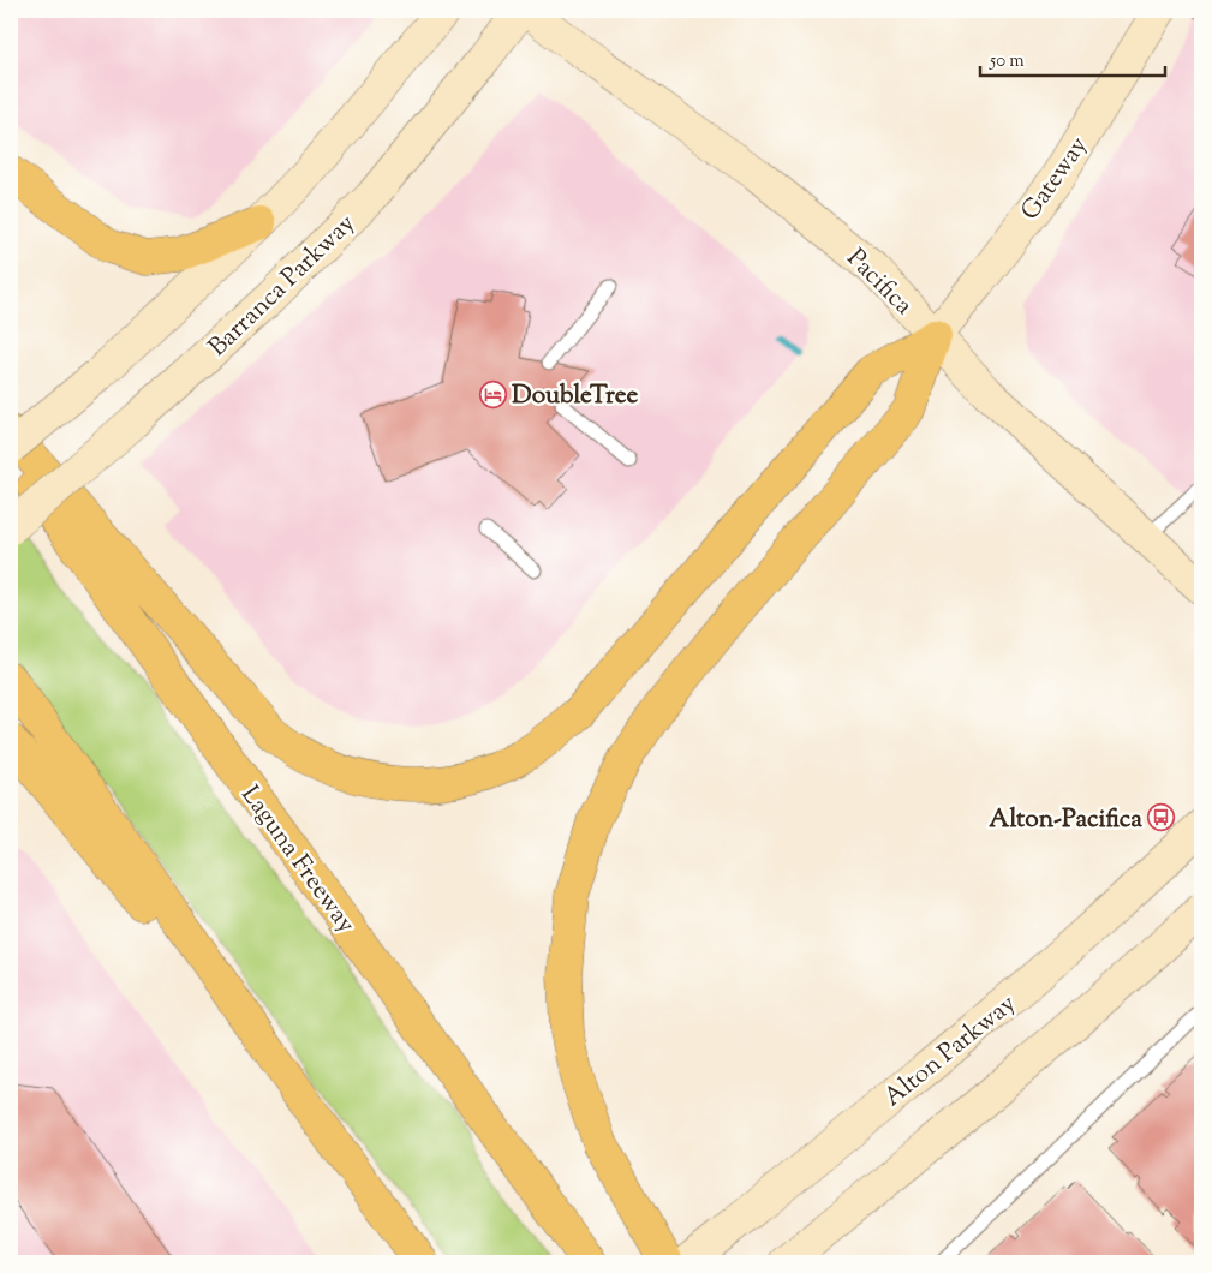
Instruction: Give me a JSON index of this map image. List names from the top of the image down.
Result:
{
  "streets": {
    "highway": ["Laguna Freeway"],
    "main road": [
      "Gateway",
      "Pacifica",
      "Barranca Parkway",
      "Alton Parkway"
    ]
  },
  "crossings": [
    ["Gateway", "Pacifica"]
  ],
  "places": {
    "hotel": ["DoubleTree"],
    "bus stop": ["Alton-Pacifica"]
  },
  "scale_bar": "50 m"
}
